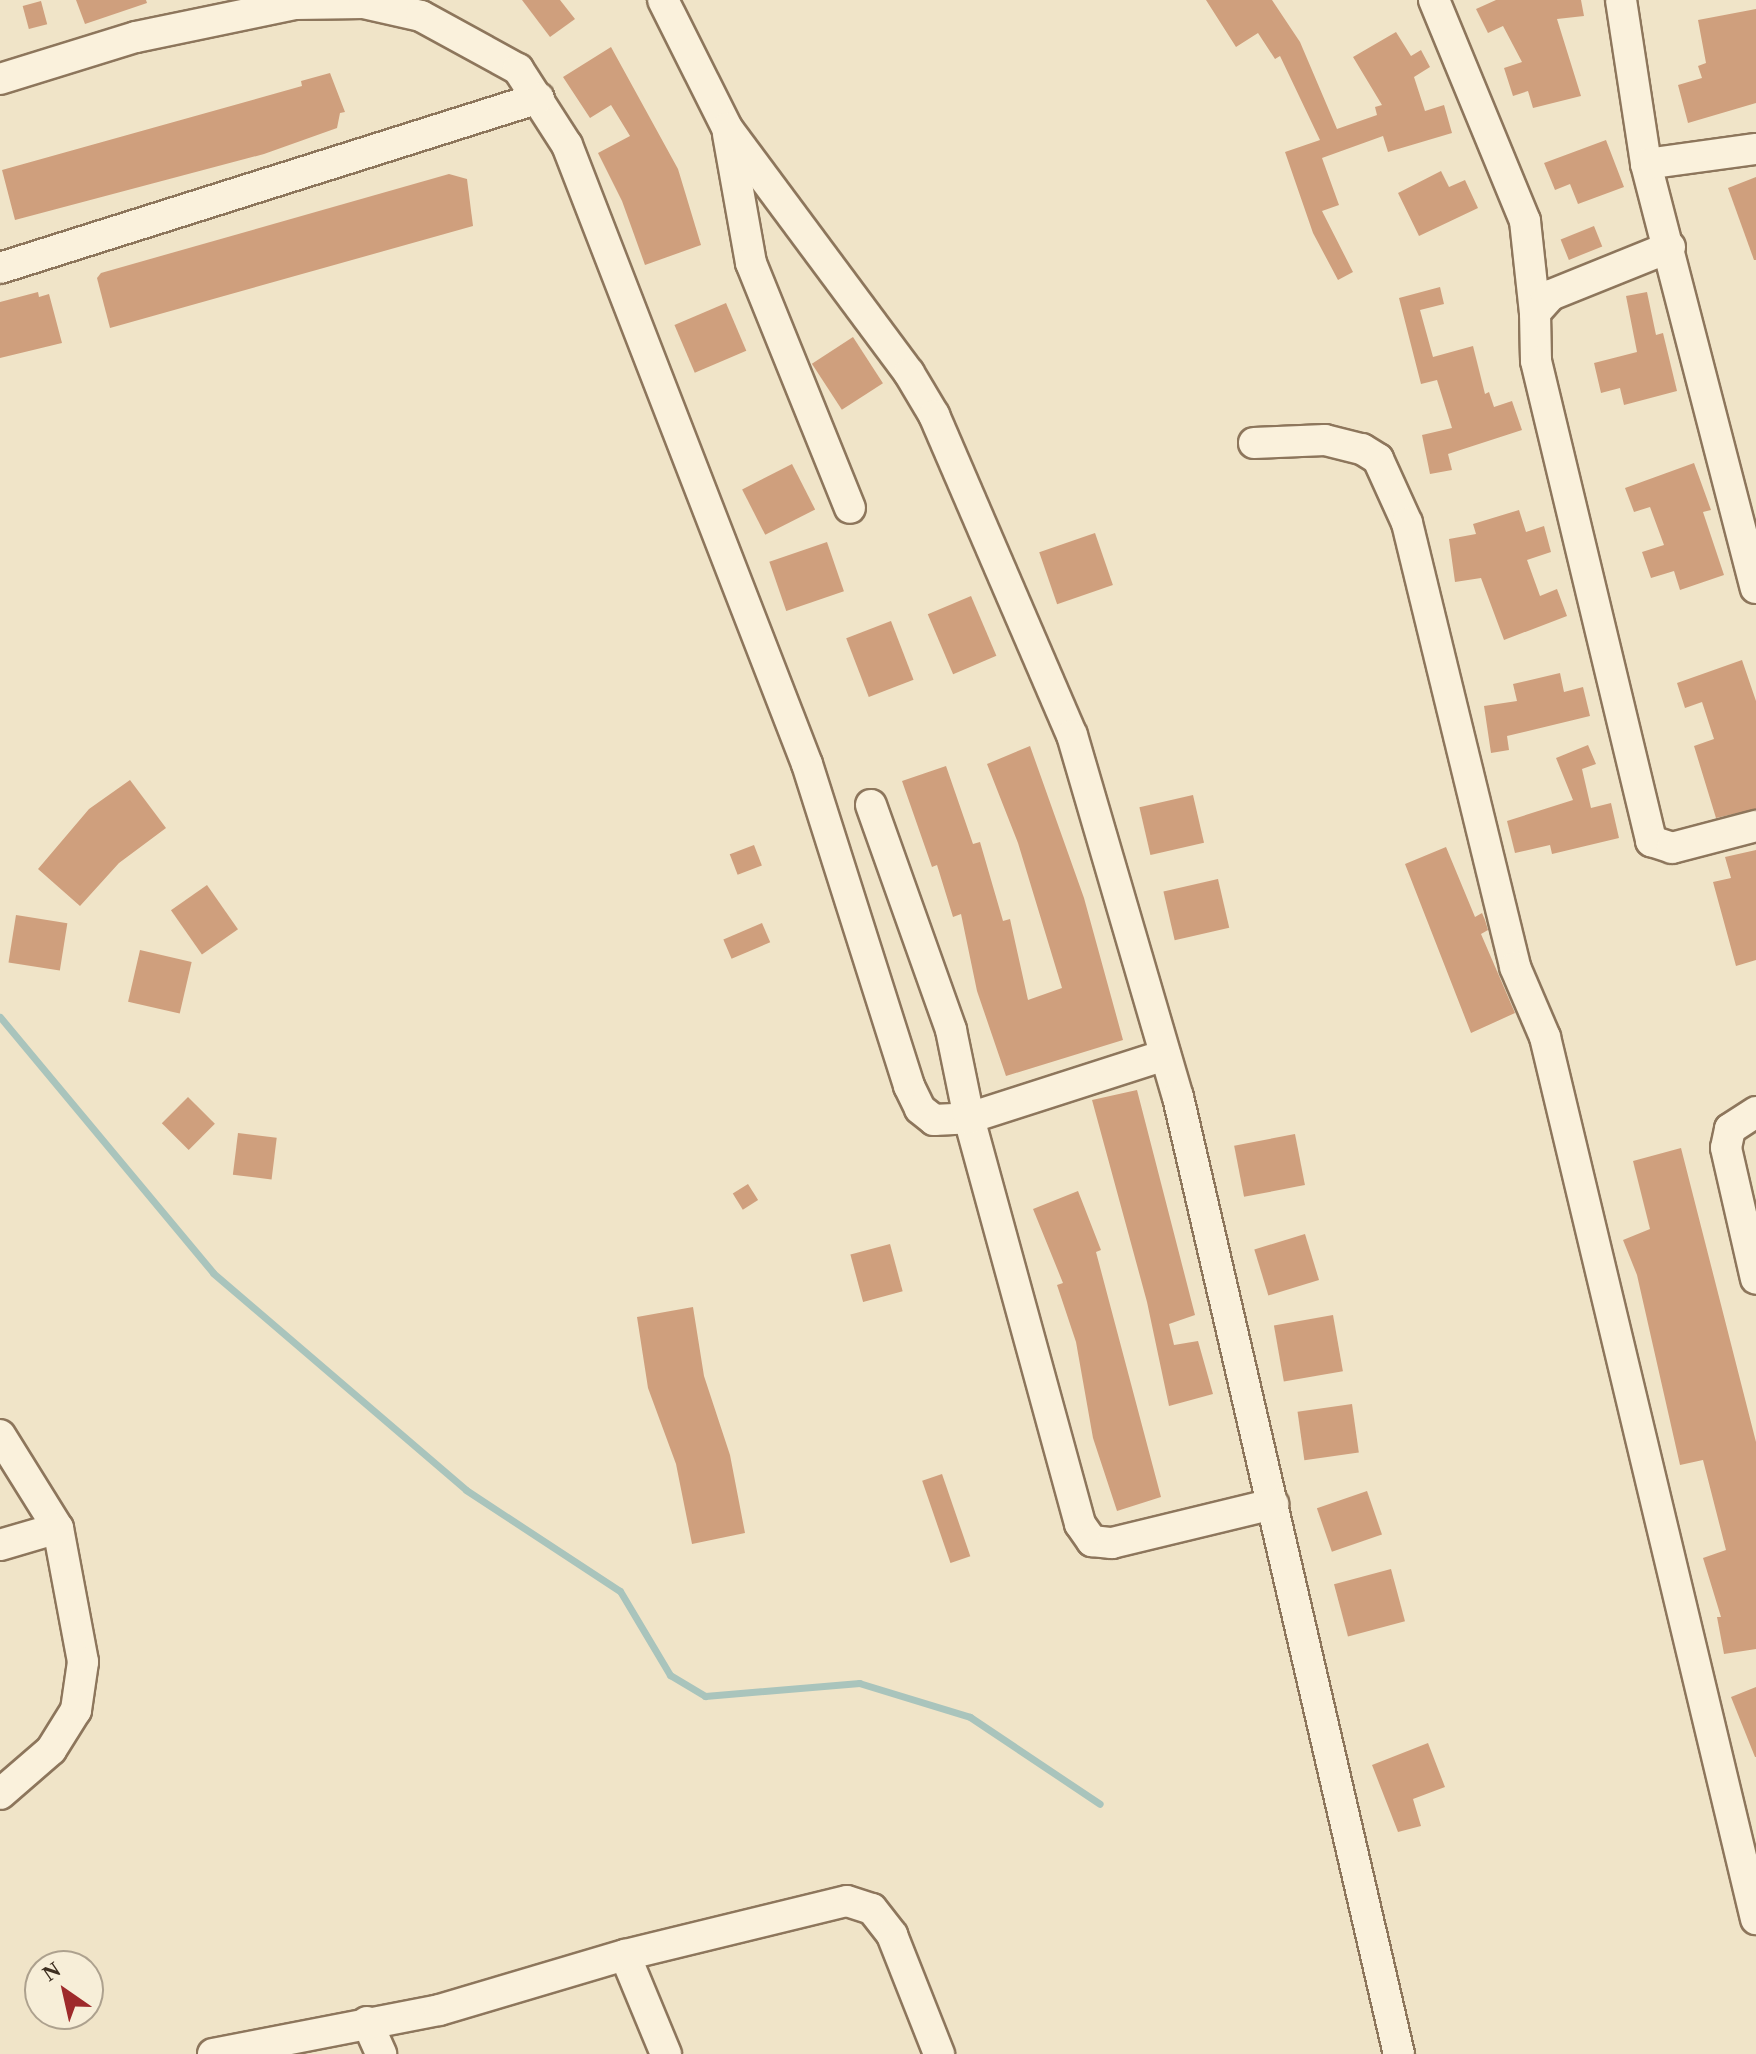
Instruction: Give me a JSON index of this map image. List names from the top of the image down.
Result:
{
  "north": "top left"
}
